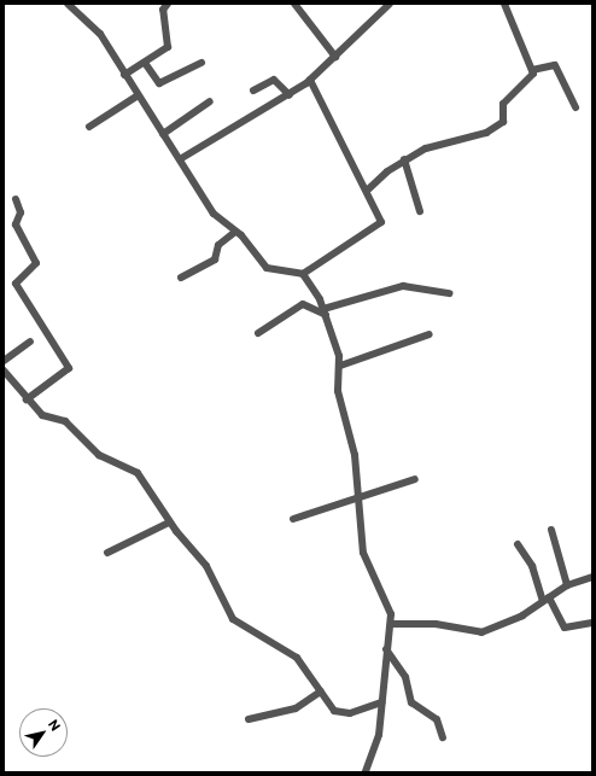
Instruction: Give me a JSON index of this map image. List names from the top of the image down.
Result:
{
  "north": "top right"
}
